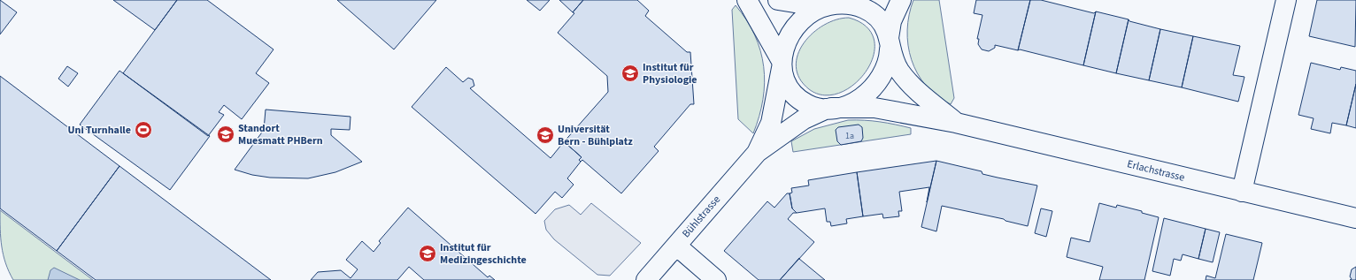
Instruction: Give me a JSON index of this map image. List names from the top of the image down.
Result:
{
  "streets": {
    "street": ["Erlachstrasse", "Bühlstrasse"]
  },
  "crossings": [
    ["Erlachstrasse", "Bühlstrasse"]
  ],
  "places": {
    "school or university": [
      "Institut für Physiologie",
      "Standort Muesmatt PHBern",
      "Universität Bern - Bühlplatz",
      "Institut für Medizingeschichte"
    ],
    "sports": ["Uni Turnhalle"]
  },
  "house_numbers": ["1a"]
}
